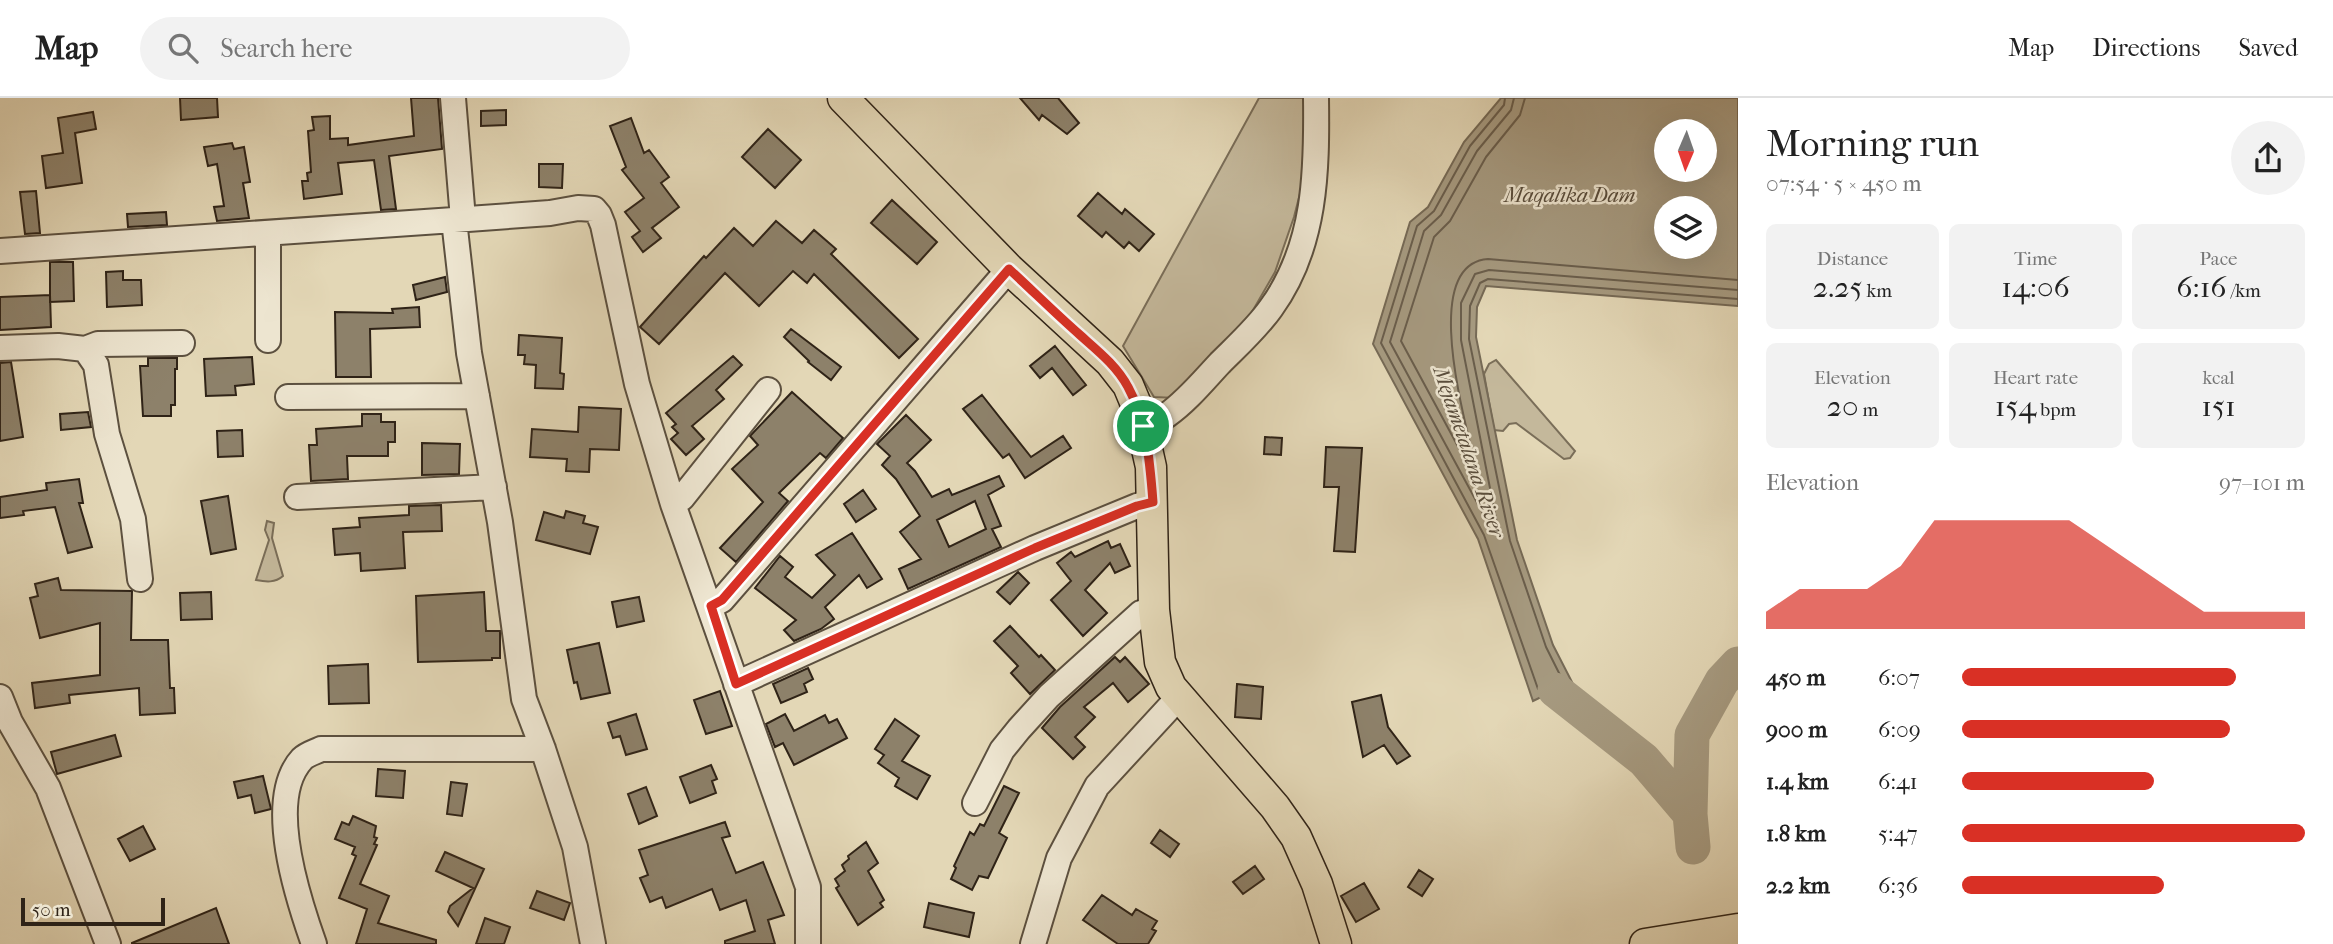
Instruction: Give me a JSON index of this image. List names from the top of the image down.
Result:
{
  "water": ["Maqalika Dam", "Mejametalana River"],
  "scale_bar": "50 m",
  "north": "bottom",
  "page": {
    "header": "Map",
    "search": "Search here",
    "nav": ["Map", "Directions", "Saved"],
    "heading": ["Morning run", "07:54 · 5 × 450 m"],
    "stats": [
      ["Distance", "2.25 km"],
      ["Time", "14:06"],
      ["Pace", "6:16 /km"],
      ["Elevation", "20 m"],
      ["Heart rate", "154 bpm"],
      ["kcal", "151"]
    ],
    "chart": ["Elevation", "97–101 m"],
    "list": [
      {
        "name": "450 m",
        "note": "6:07"
      },
      {
        "name": "900 m",
        "note": "6:09"
      },
      {
        "name": "1.4 km",
        "note": "6:41"
      },
      {
        "name": "1.8 km",
        "note": "5:47"
      },
      {
        "name": "2.2 km",
        "note": "6:36"
      }
    ],
    "scale": "50 m"
  }
}
